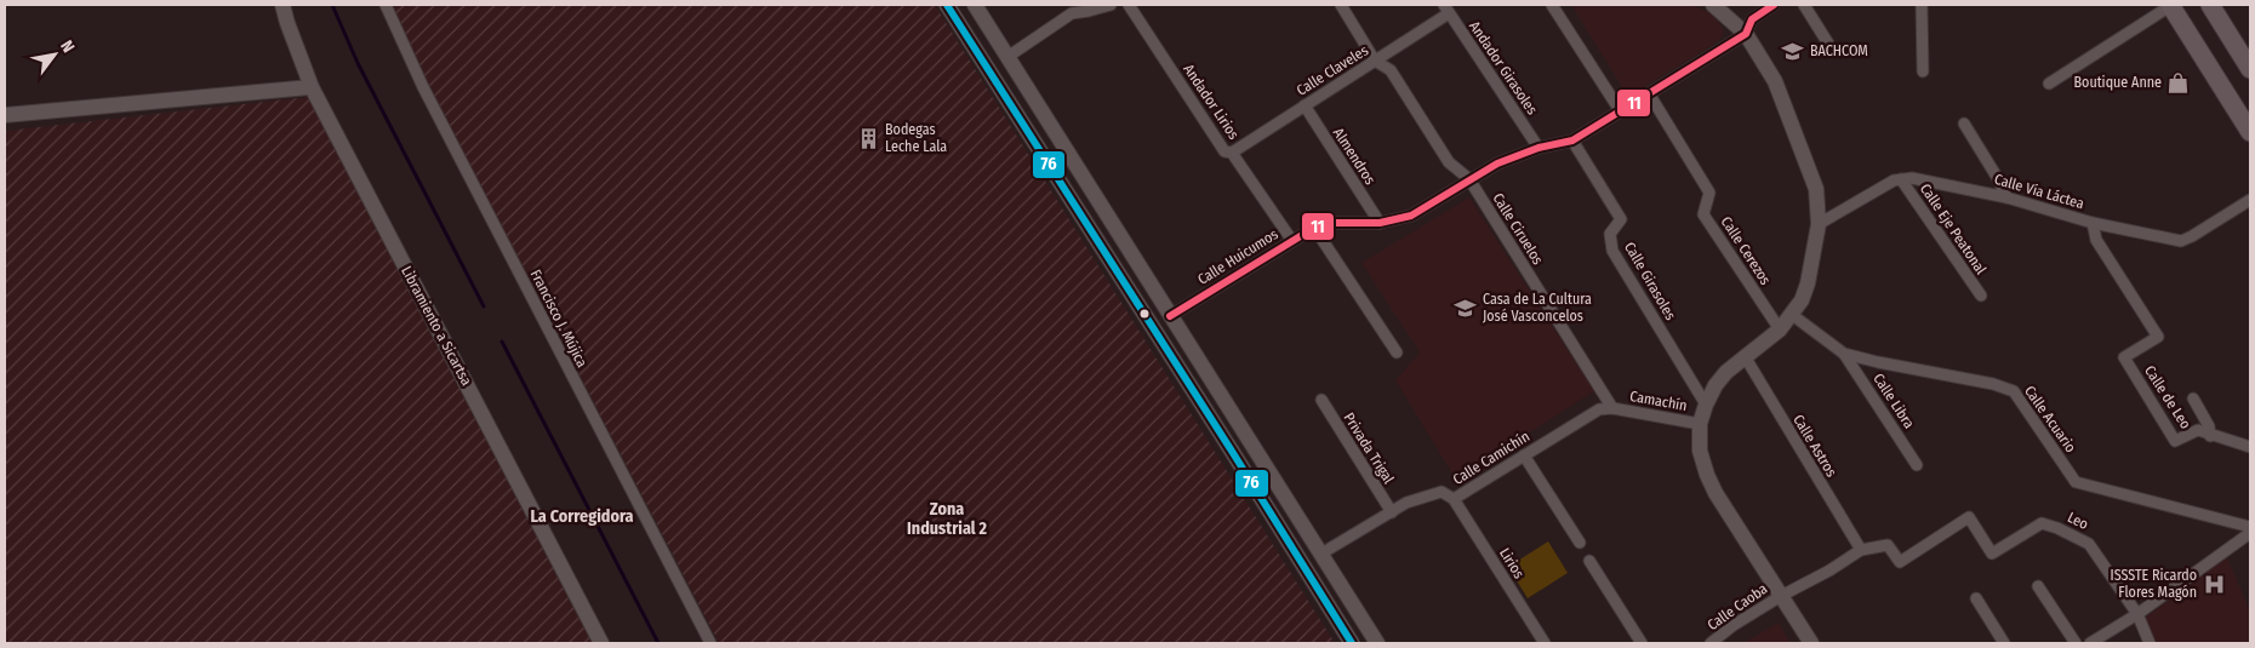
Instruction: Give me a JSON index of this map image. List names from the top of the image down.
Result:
{
  "streets": {
    "street": [
      "Andador Girasoles",
      "Calle Claveles",
      "Andador Lirios",
      "Almendros",
      "Calle Vía Láctea",
      "Calle Ciruelos",
      "Calle Eje Peatonal",
      "Calle Cerezos",
      "Calle Huicumos",
      "Calle Girasoles",
      "Francisco J. Mújica",
      "Libramiento a Sicartsa",
      "Calle de Leo",
      "Camachín",
      "Calle Libra",
      "Calle Acuario",
      "Calle Astros",
      "Privada Trigal",
      "Calle Camichín",
      "Leo",
      "Lirios",
      "Calle Caoba"
    ]
  },
  "crossings": [
    ["Andador Girasoles", "Calle Claveles"],
    ["Andador Girasoles", "Calle Huicumos"],
    ["Calle Claveles", "Andador Lirios"],
    ["Calle Claveles", "Almendros"],
    ["Calle Claveles", "Calle Ciruelos"],
    ["Andador Lirios", "Calle Huicumos"],
    ["Almendros", "Calle Huicumos"],
    ["Calle Vía Láctea", "Calle Eje Peatonal"],
    ["Calle Vía Láctea", "Calle de Leo"],
    ["Calle Ciruelos", "Calle Huicumos"],
    ["Calle Ciruelos", "Camachín"],
    ["Calle Ciruelos", "Calle Camichín"],
    ["Calle Cerezos", "Calle Huicumos"],
    ["Calle Huicumos", "Calle Girasoles"],
    ["Camachín", "Calle Camichín"],
    ["Calle Libra", "Calle Acuario"],
    ["Calle Astros", "Leo"],
    ["Calle Astros", "Calle Caoba"],
    ["Privada Trigal", "Calle Camichín"],
    ["Calle Camichín", "Lirios"],
    ["Leo", "Calle Caoba"]
  ],
  "districts": ["Zona Industrial 2", "La Corregidora"],
  "places": {
    "school or university": ["BACHCOM", "Casa de La Cultura José Vasconcelos"],
    "shop": ["Boutique Anne"],
    "building": ["Bodegas Leche Lala"],
    "hospital": ["ISSSTE Ricardo Flores Magón"]
  },
  "lines": ["transit line 76", "transit line 11"],
  "north": "top right"
}
